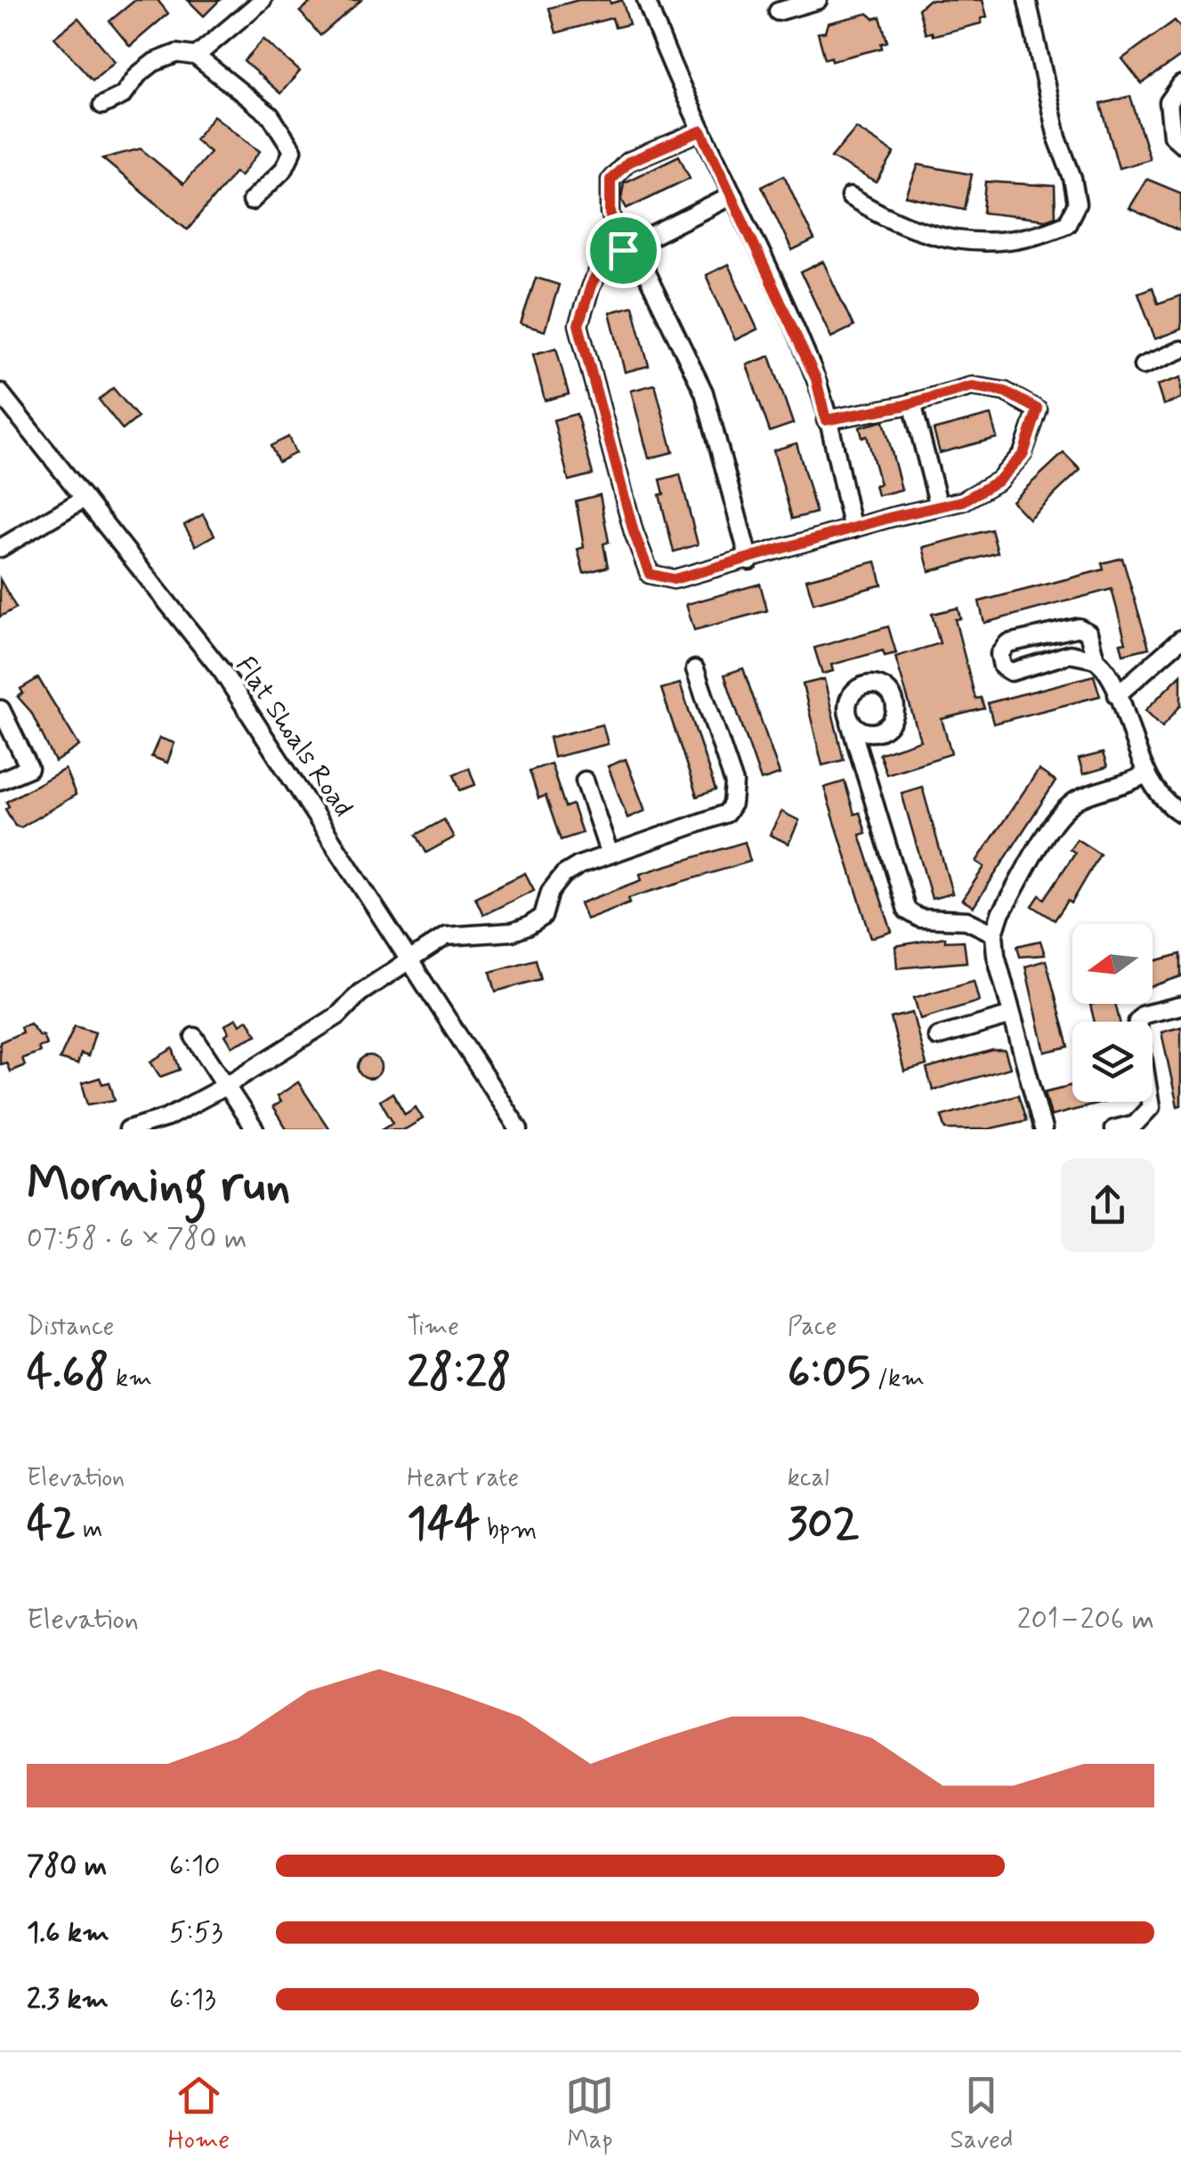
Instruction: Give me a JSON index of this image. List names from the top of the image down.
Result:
{
  "streets": {
    "street": ["Flat Shoals Road"]
  },
  "north": "left",
  "page": {
    "heading": ["Morning run", "07:58 · 6 × 780 m"],
    "stats": [
      ["Distance", "4.68 km"],
      ["Time", "28:28"],
      ["Pace", "6:05 /km"],
      ["Elevation", "42 m"],
      ["Heart rate", "144 bpm"],
      ["kcal", "302"]
    ],
    "chart": ["Elevation", "201–206 m"],
    "list": [
      {
        "name": "780 m",
        "note": "6:10"
      },
      {
        "name": "1.6 km",
        "note": "5:53"
      },
      {
        "name": "2.3 km",
        "note": "6:13"
      }
    ],
    "tabs": ["Home", "Map", "Saved"]
  }
}
